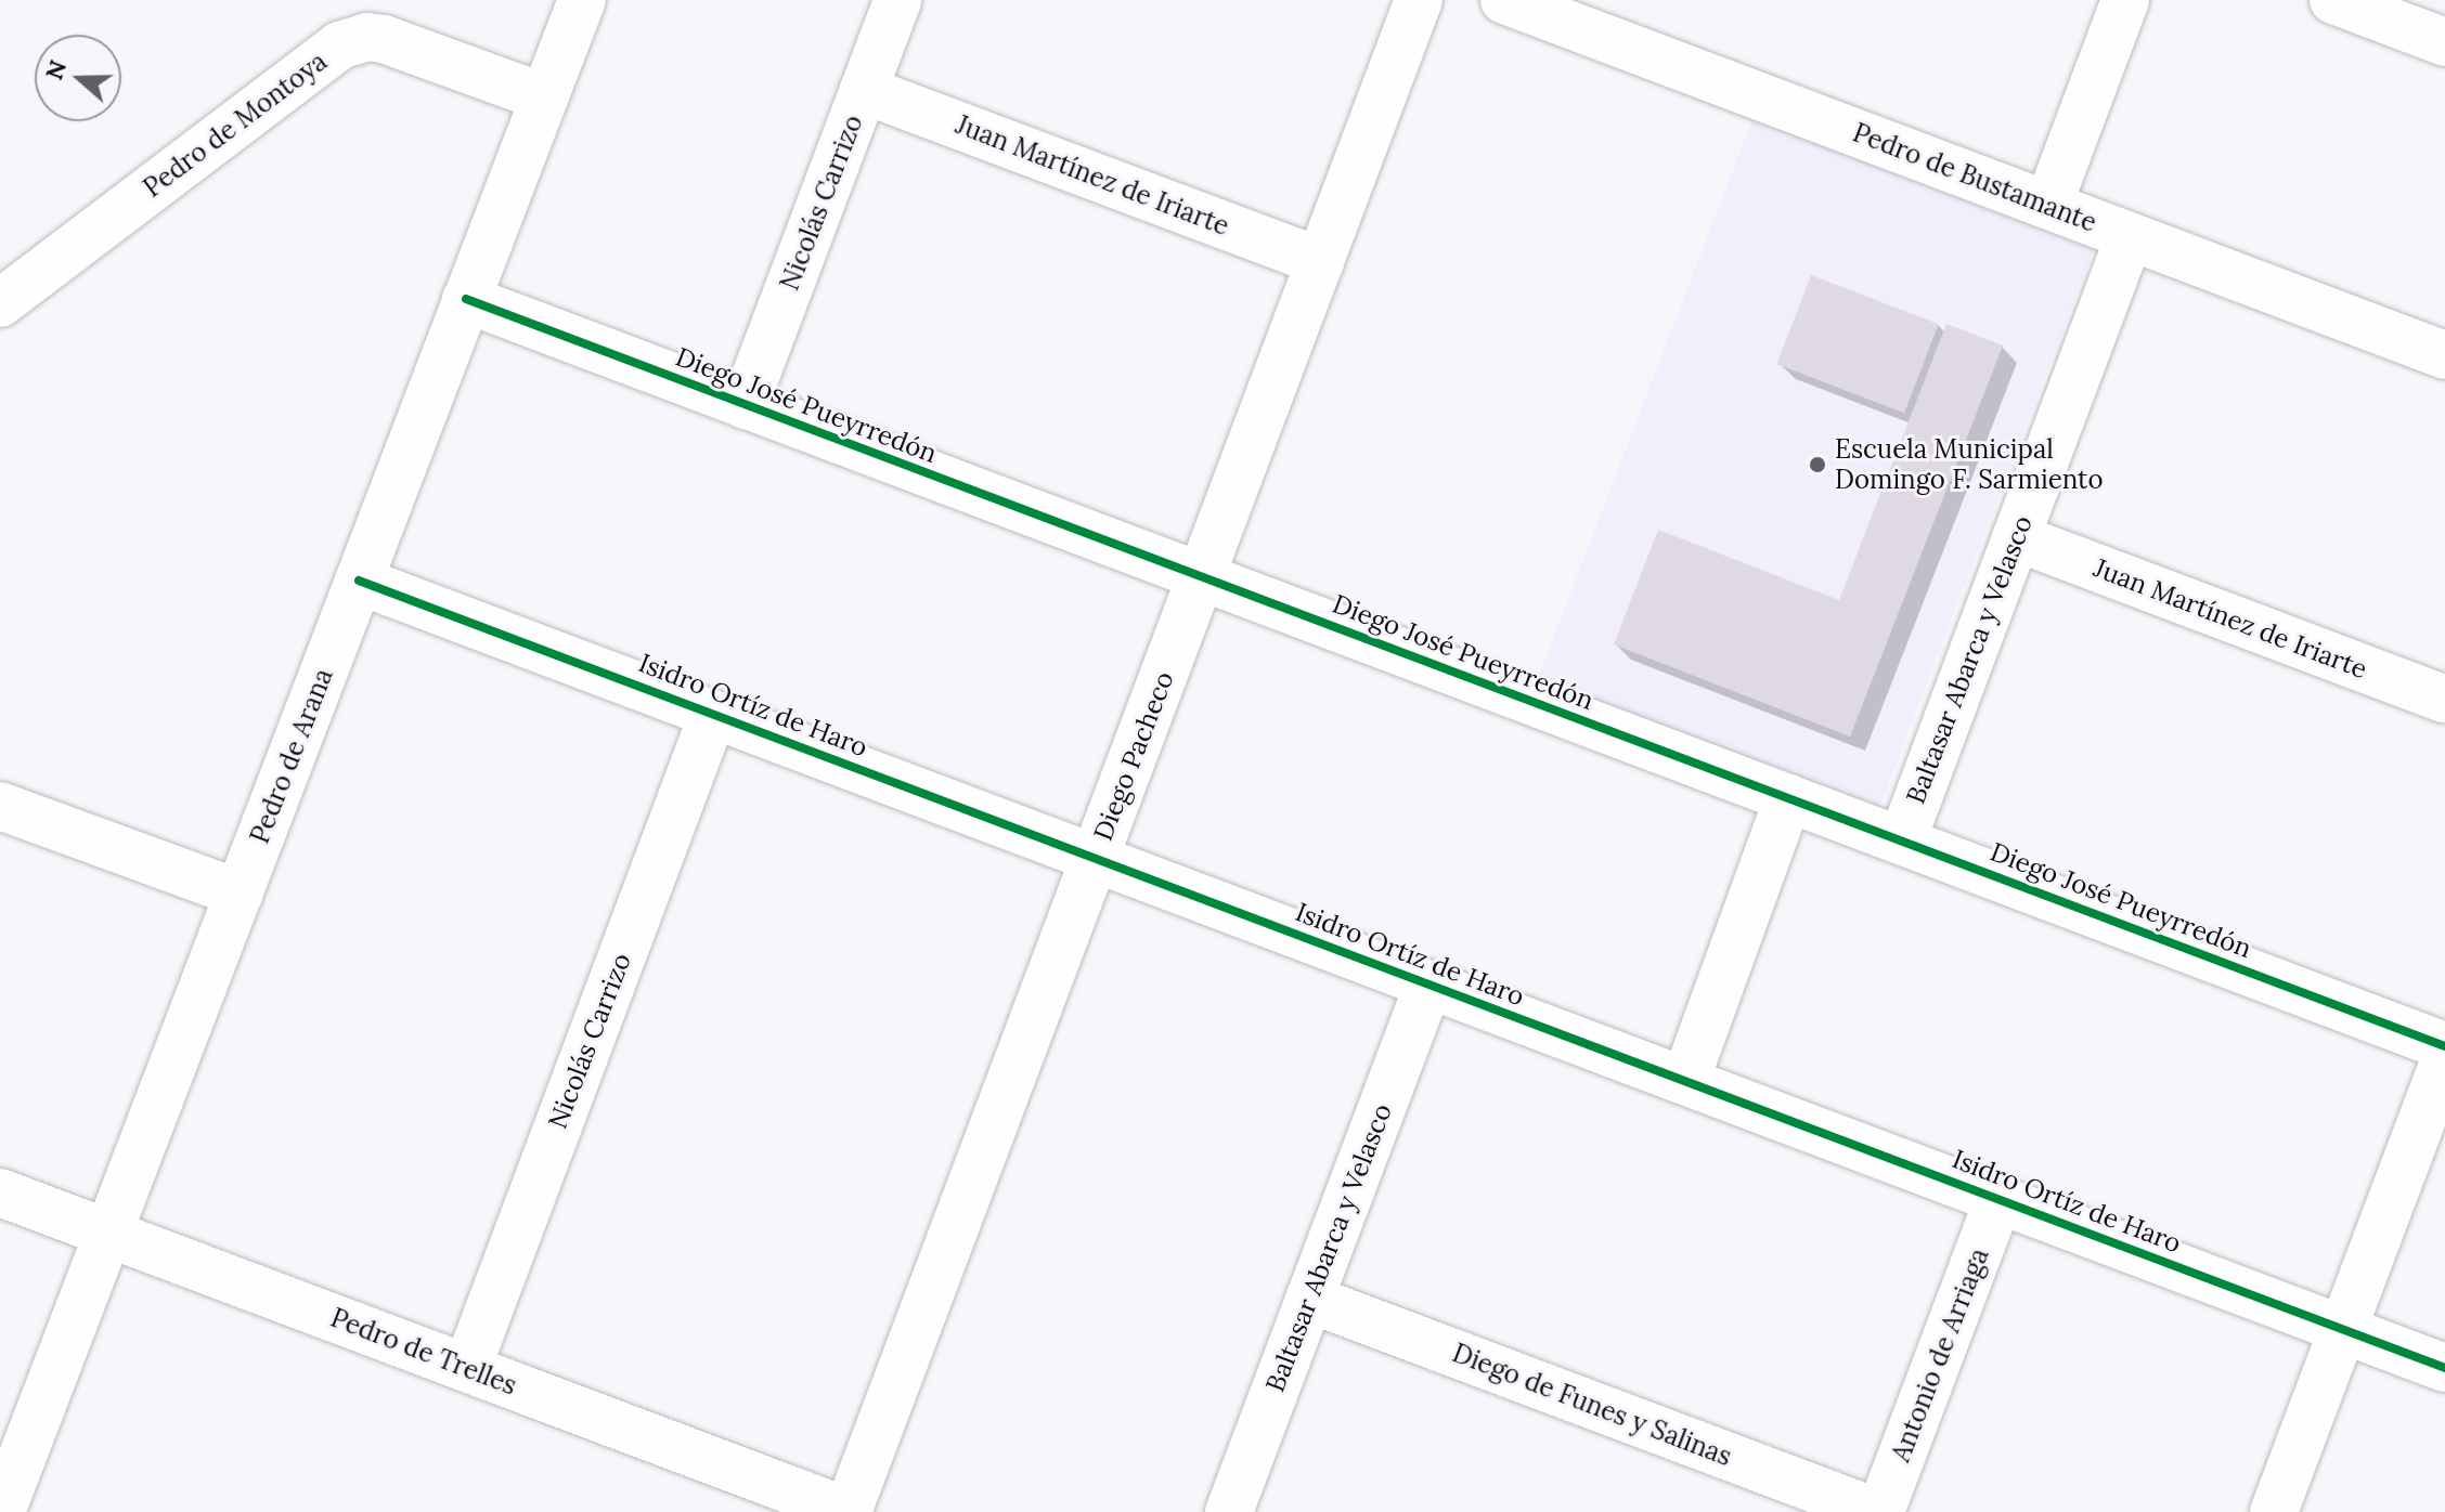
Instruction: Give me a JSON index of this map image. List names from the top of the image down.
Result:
{
  "streets": {
    "street": [
      "Pedro de Montoya",
      "Juan Martínez de Iriarte",
      "Pedro de Bustamante",
      "Nicolás Carrizo",
      "Diego José Pueyrredón",
      "Baltasar Abarca y Velasco",
      "Isidro Ortíz de Haro",
      "Pedro de Arana",
      "Diego Pacheco",
      "Pedro de Trelles",
      "Antonio de Arriaga",
      "Diego de Funes y Salinas"
    ]
  },
  "crossings": [
    ["Pedro de Montoya", "Pedro de Arana"],
    ["Juan Martínez de Iriarte", "Nicolás Carrizo"],
    ["Juan Martínez de Iriarte", "Baltasar Abarca y Velasco"],
    ["Juan Martínez de Iriarte", "Diego Pacheco"],
    ["Pedro de Bustamante", "Baltasar Abarca y Velasco"],
    ["Nicolás Carrizo", "Diego José Pueyrredón"],
    ["Nicolás Carrizo", "Isidro Ortíz de Haro"],
    ["Nicolás Carrizo", "Pedro de Trelles"],
    ["Diego José Pueyrredón", "Baltasar Abarca y Velasco"],
    ["Diego José Pueyrredón", "Pedro de Arana"],
    ["Diego José Pueyrredón", "Diego Pacheco"],
    ["Baltasar Abarca y Velasco", "Isidro Ortíz de Haro"],
    ["Baltasar Abarca y Velasco", "Diego de Funes y Salinas"],
    ["Isidro Ortíz de Haro", "Pedro de Arana"],
    ["Isidro Ortíz de Haro", "Diego Pacheco"],
    ["Isidro Ortíz de Haro", "Antonio de Arriaga"],
    ["Pedro de Arana", "Pedro de Trelles"],
    ["Diego Pacheco", "Pedro de Trelles"],
    ["Antonio de Arriaga", "Diego de Funes y Salinas"]
  ],
  "places": ["Escuela Municipal Domingo F. Sarmiento"],
  "north": "left"
}
